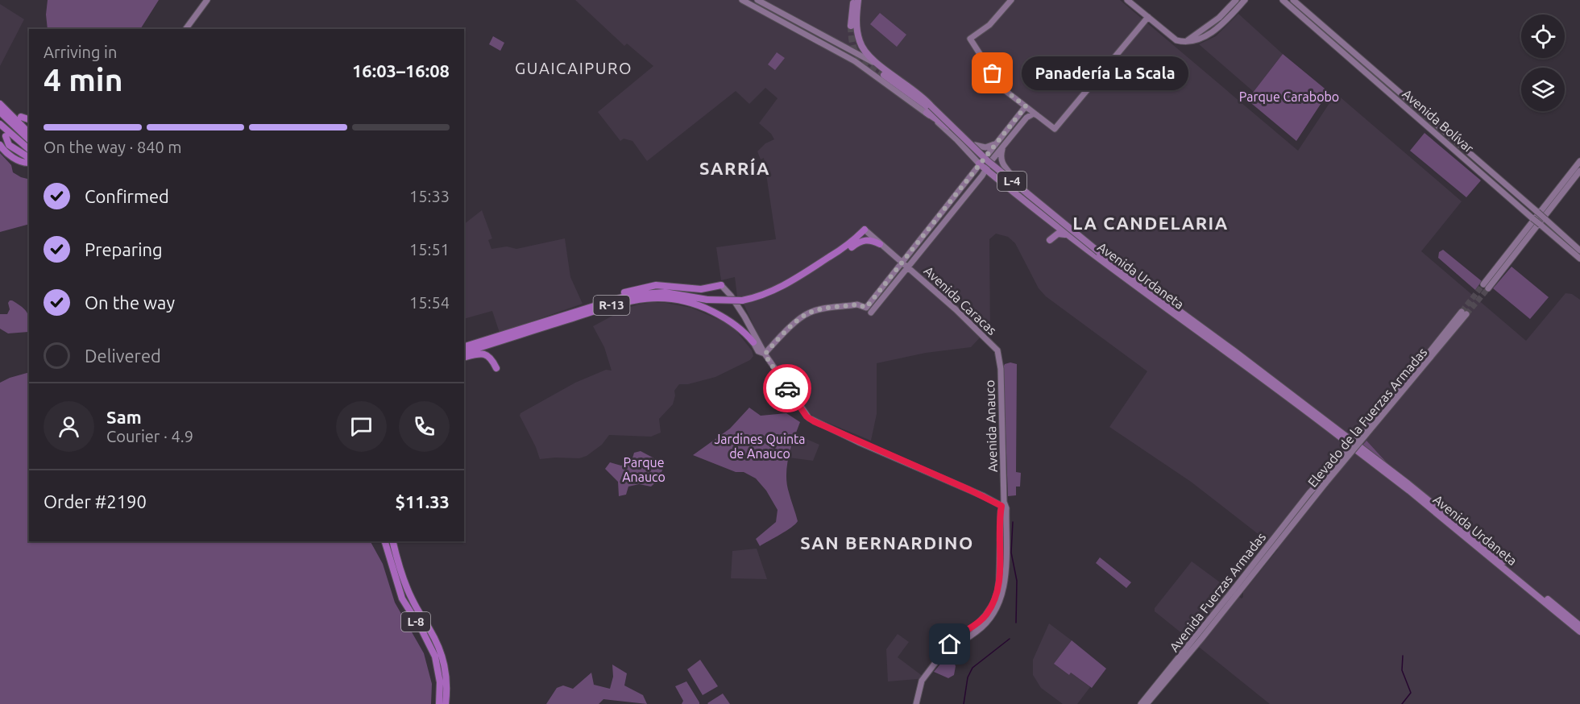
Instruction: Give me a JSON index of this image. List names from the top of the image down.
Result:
{
  "streets": {
    "highway": ["R-13", "L-8"],
    "main road": [
      "Avenida Bolívar",
      "L-4",
      "Avenida Urdaneta",
      "Avenida Caracas",
      "Elevado de la Fuerzas Armadas",
      "Avenida Anauco",
      "Avenida Fuerzas Armadas"
    ]
  },
  "crossings": [
    ["L-4", "Avenida Urdaneta"],
    ["Avenida Caracas", "R-13"],
    ["Avenida Caracas", "Avenida Anauco"],
    ["R-13", "Avenida Anauco"],
    ["Elevado de la Fuerzas Armadas", "Avenida Fuerzas Armadas"]
  ],
  "districts": [
    "GUAICAIPURO",
    "SARRÍA",
    "LA CANDELARIA",
    "SAN BERNARDINO"
  ],
  "parks": ["Parque Carabobo", "Jardines Quinta de Anauco", "Parque Anauco"],
  "places": ["Panadería La Scala"],
  "page": {
    "heading": ["4 min", "Arriving in", "16:03–16:08"],
    "panel": [
      "Sam",
      "Courier · 4.9",
      "Order #2190",
      "$11.33"
    ],
    "bubble": "Panadería La Scala",
    "bar": "On the way · 840 m",
    "list": [
      ["Confirmed", "15:33"],
      ["Preparing", "15:51"],
      ["On the way", "15:54"],
      "Delivered"
    ]
  }
}
